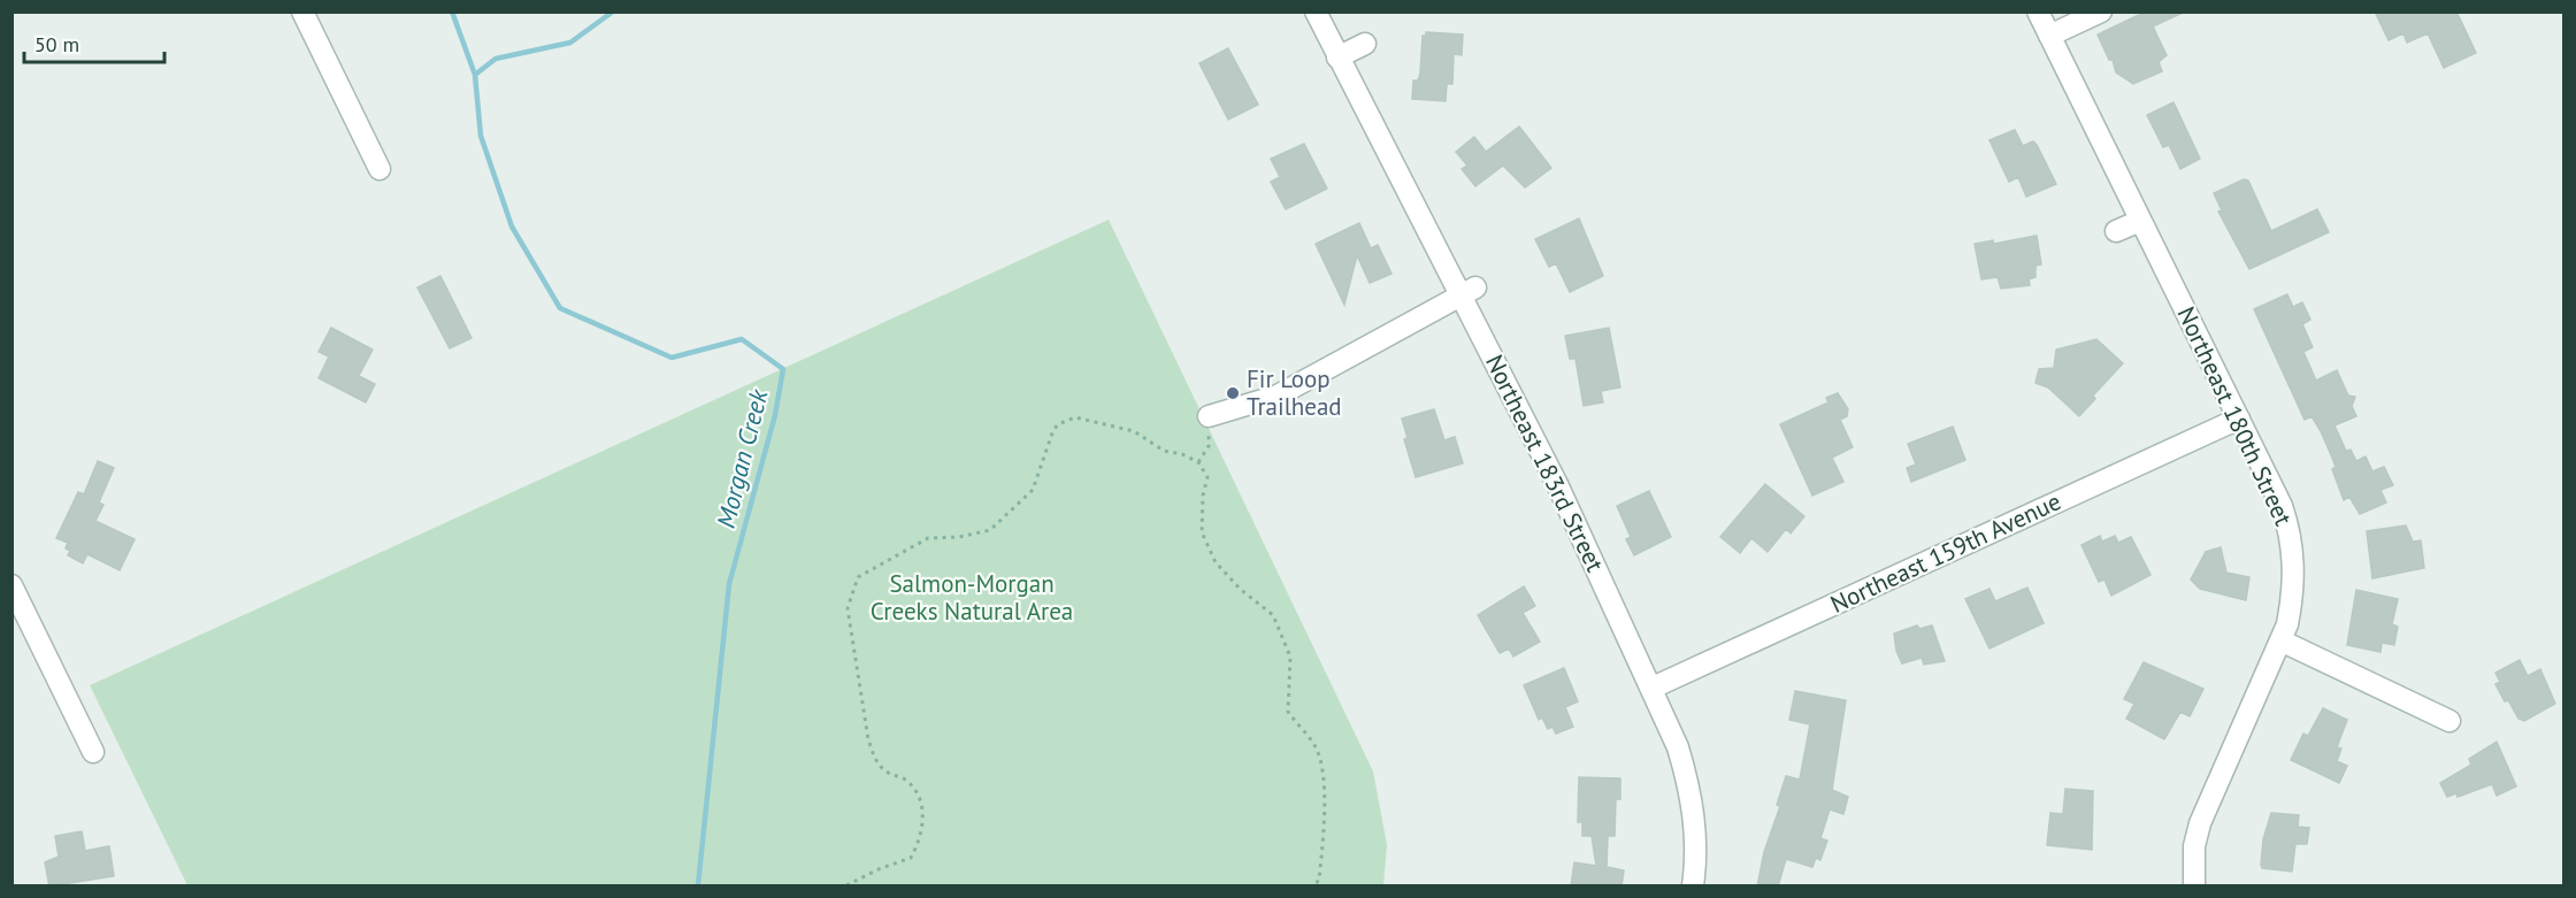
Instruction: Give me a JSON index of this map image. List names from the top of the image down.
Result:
{
  "streets": {
    "street": ["Northeast 180th Street", "Northeast 183rd Street", "Northeast 159th Avenue"]
  },
  "crossings": [
    ["Northeast 180th Street", "Northeast 159th Avenue"],
    ["Northeast 183rd Street", "Northeast 159th Avenue"]
  ],
  "water": ["Morgan Creek"],
  "parks": ["Salmon-Morgan Creeks Natural Area"],
  "places": ["Fir Loop Trailhead"],
  "scale_bar": "50 m"
}
